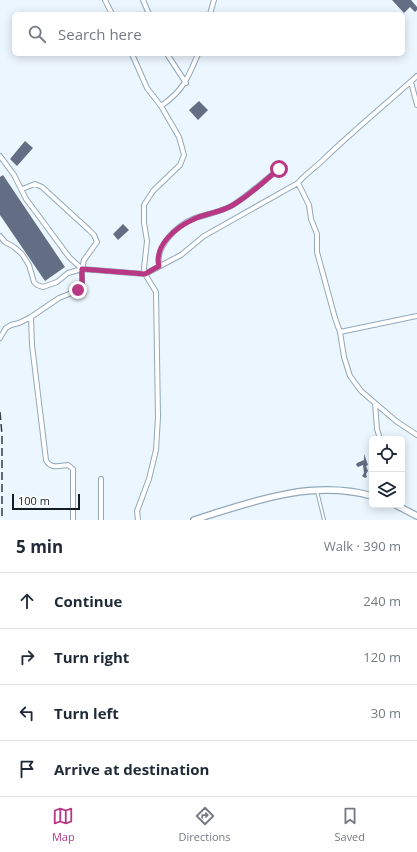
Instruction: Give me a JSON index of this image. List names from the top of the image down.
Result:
{
  "scale_bar": "100 m",
  "page": {
    "search": "Search here",
    "scale": "100 m",
    "heading": ["5 min", "Walk · 390 m"],
    "list": [
      ["Continue", "240 m"],
      ["Turn right", "120 m"],
      ["Turn left", "30 m"],
      "Arrive at destination"
    ],
    "nav": ["Map", "Directions", "Saved"]
  }
}
